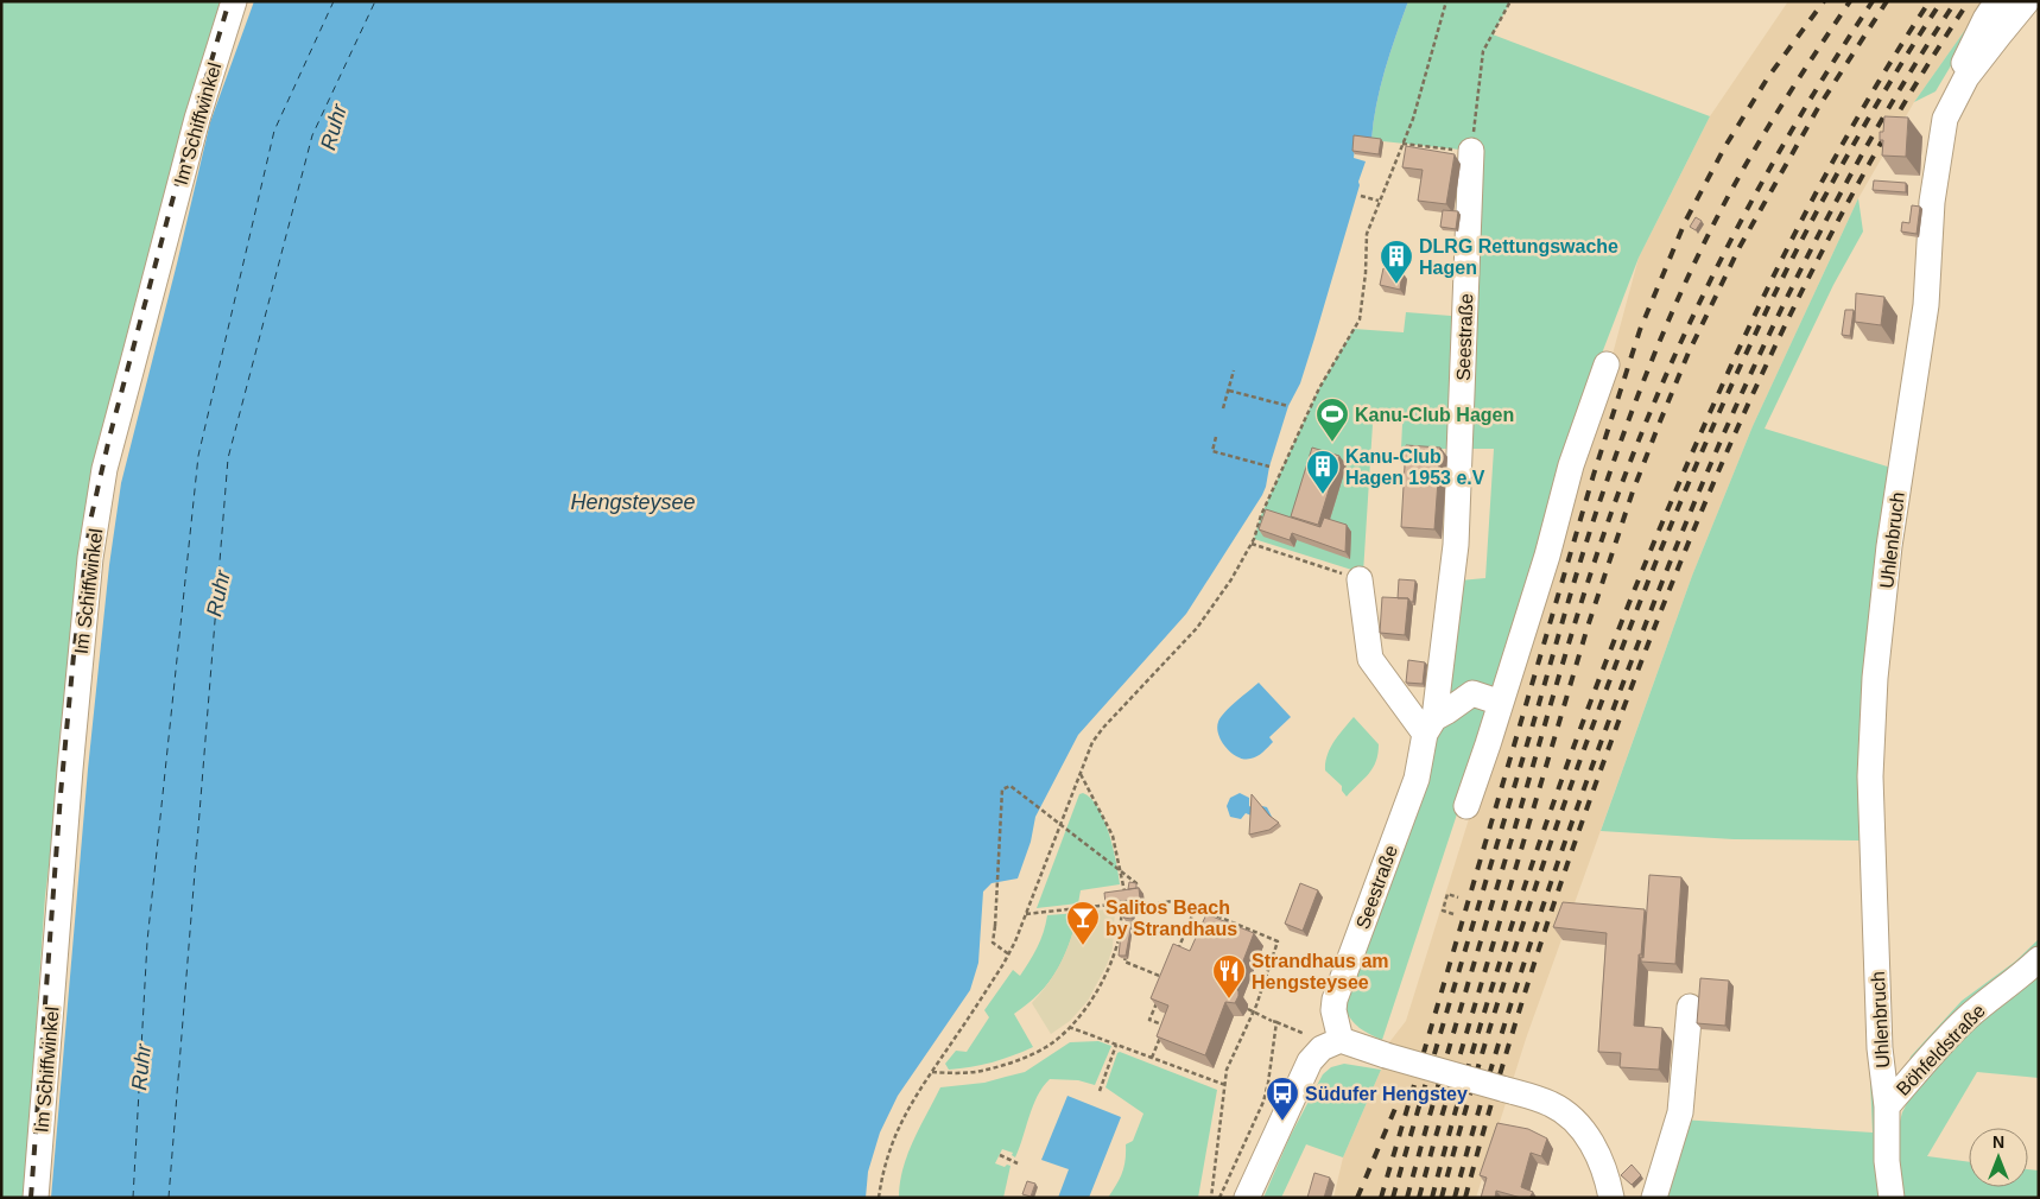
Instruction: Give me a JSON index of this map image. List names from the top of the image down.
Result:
{
  "streets": {
    "street": [
      "Im Schiffwinkel",
      "Seestraße",
      "Uhlenbruch",
      "Böhfeldstraße"
    ]
  },
  "crossings": [
    ["Uhlenbruch", "Böhfeldstraße"]
  ],
  "water": ["Ruhr", "Hengsteysee"],
  "places": {
    "building": ["DLRG Rettungswache Hagen", "Kanu-Club Hagen 1953 e.V"],
    "sports": ["Kanu-Club Hagen"],
    "bar": ["Salitos Beach by Strandhaus"],
    "restaurant": ["Strandhaus am Hengsteysee"],
    "bus stop": ["Südufer Hengstey"]
  },
  "north": "top"
}
